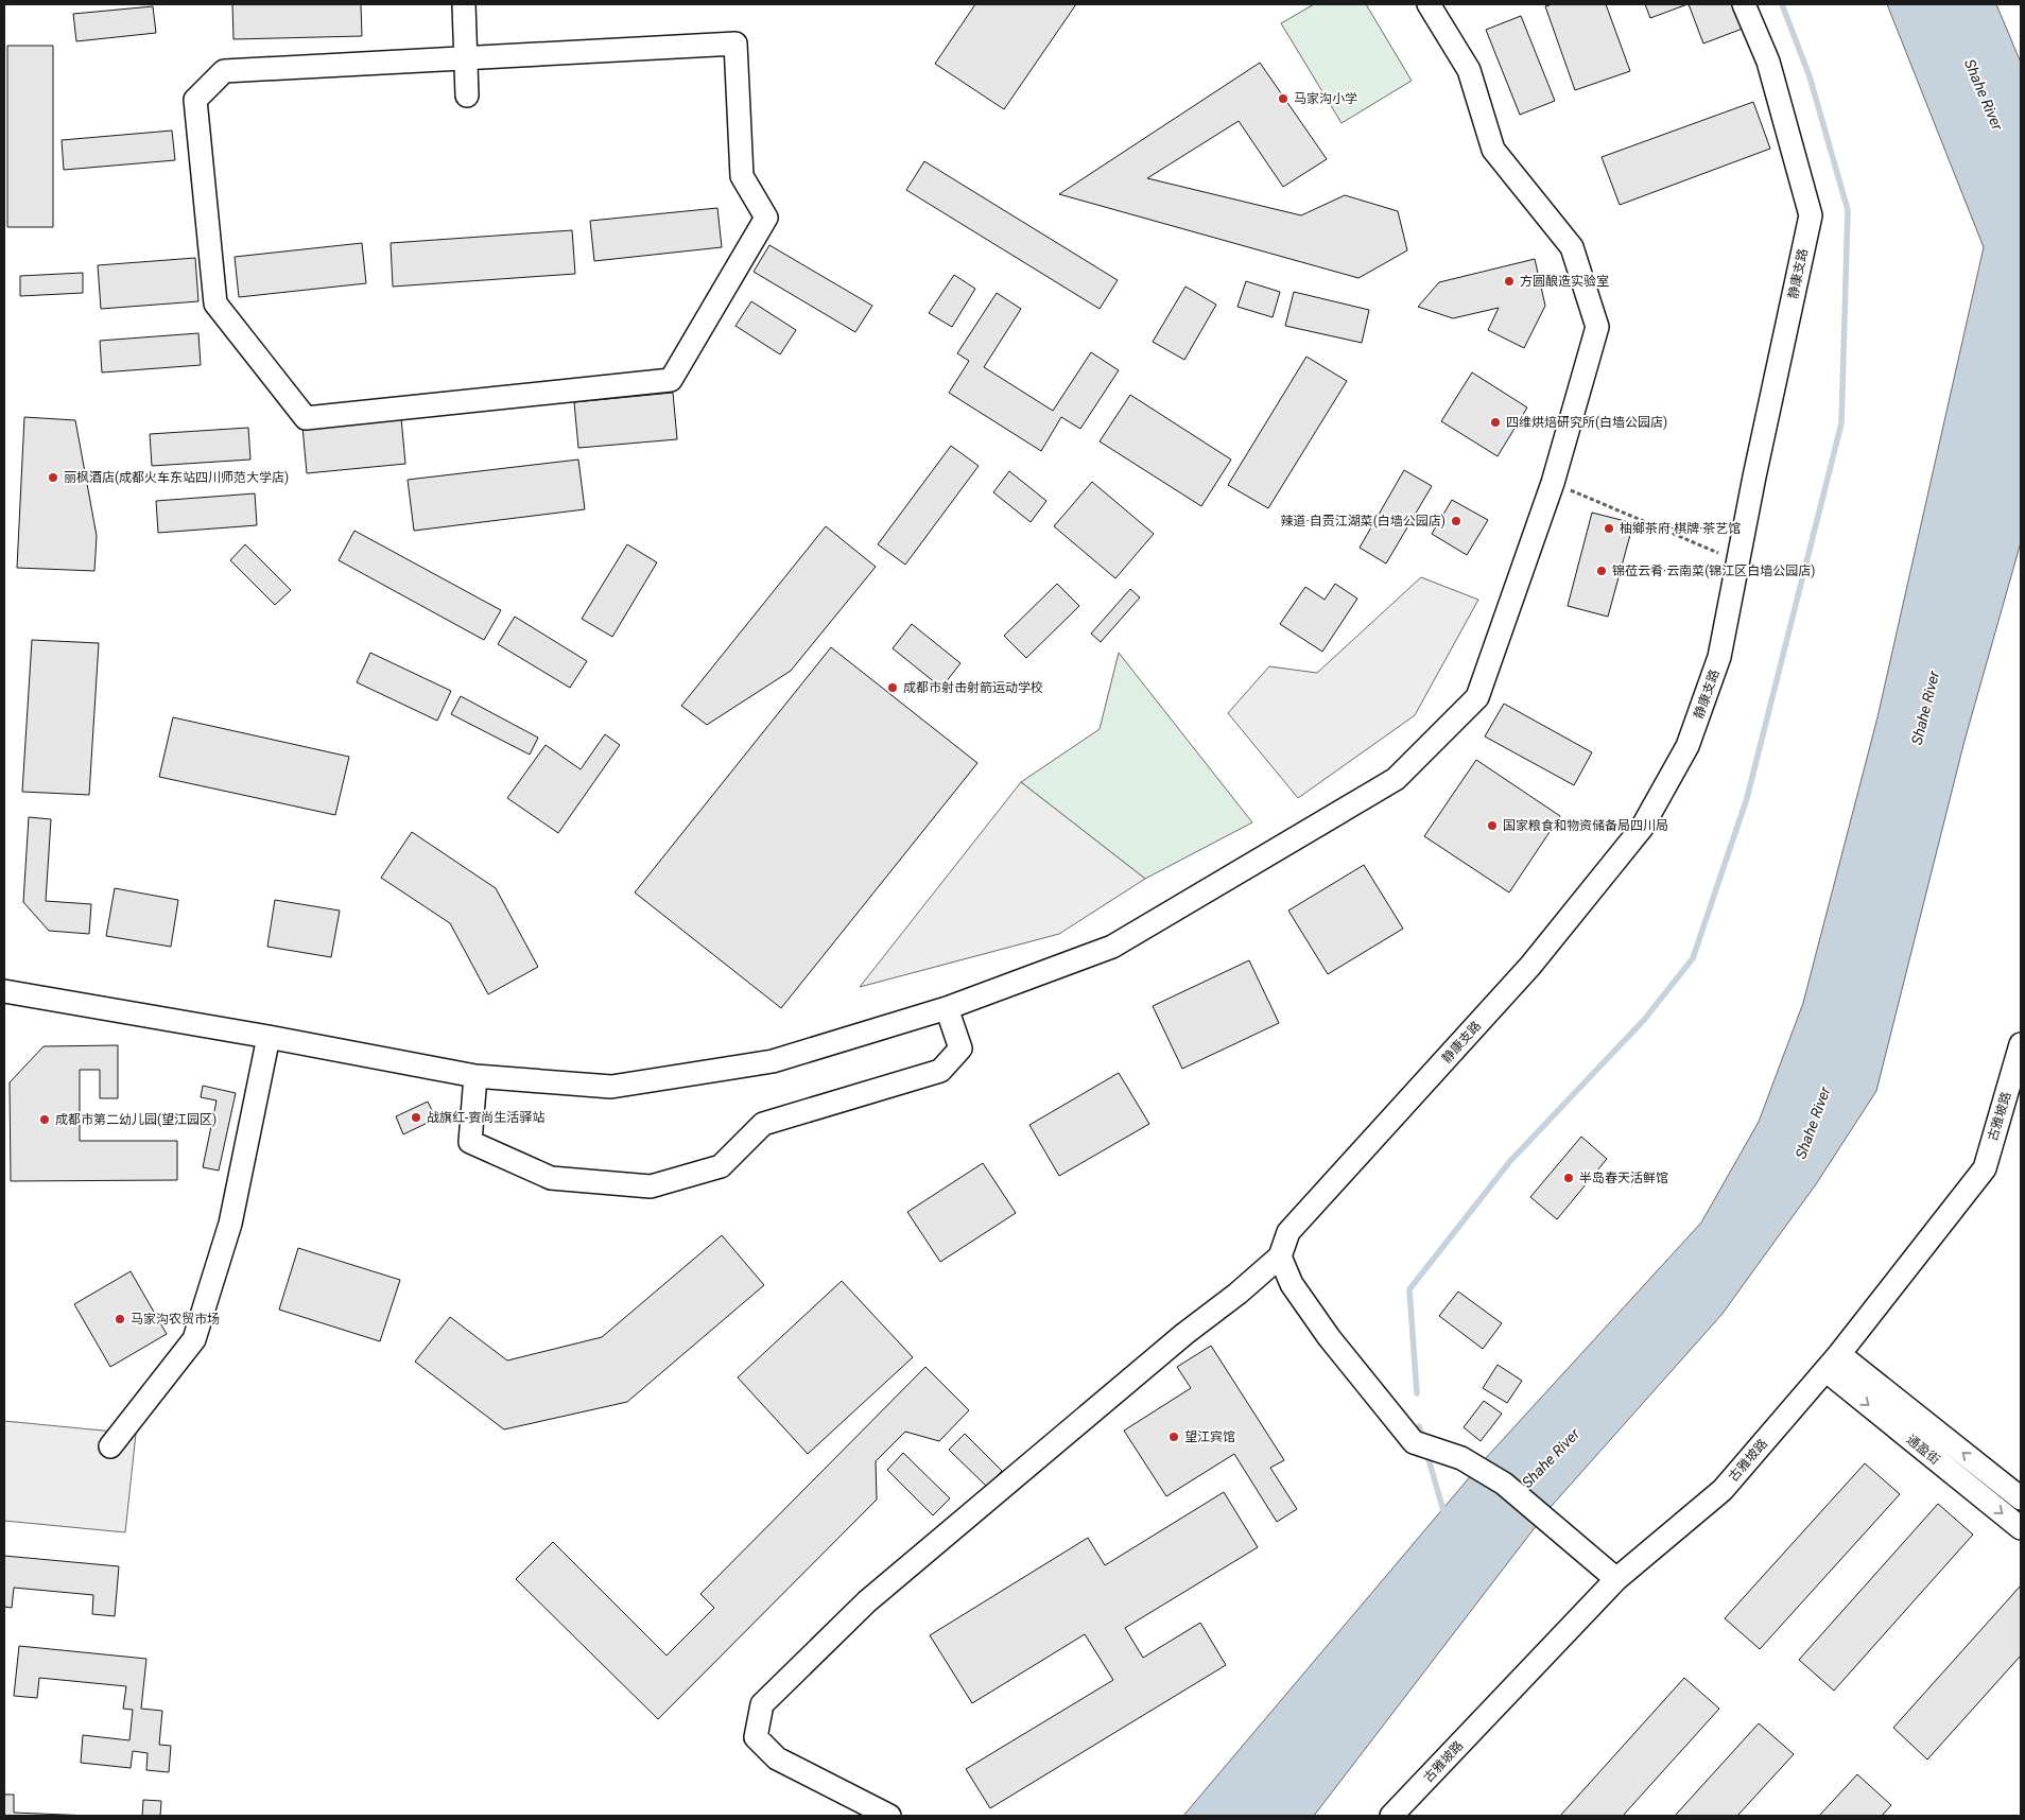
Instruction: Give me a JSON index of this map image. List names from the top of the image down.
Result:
{
  "streets": {
    "street": ["静康支路", "古雅坡路", "通盈街"]
  },
  "crossings": [
    ["古雅坡路", "通盈街"]
  ],
  "water": ["Shahe River"],
  "places": [
    "马家沟小学",
    "方圆酿造实验室",
    "四维烘焙研究所(白墙公园店)",
    "丽枫酒店(成都火车东站四川师范大学店)",
    "辣道·自贡江湖菜(白墙公园店)",
    "柚鄉茶府·棋牌·茶艺馆",
    "锦莅云肴·云南菜(锦江区白墙公园店)",
    "成都市射击射箭运动学校",
    "国家粮食和物资储备局四川局",
    "战旗红-賨尚生活驿站",
    "成都市第二幼儿园(望江园区)",
    "半岛春天活鲜馆",
    "马家沟农贸市场",
    "望江宾馆"
  ]
}
